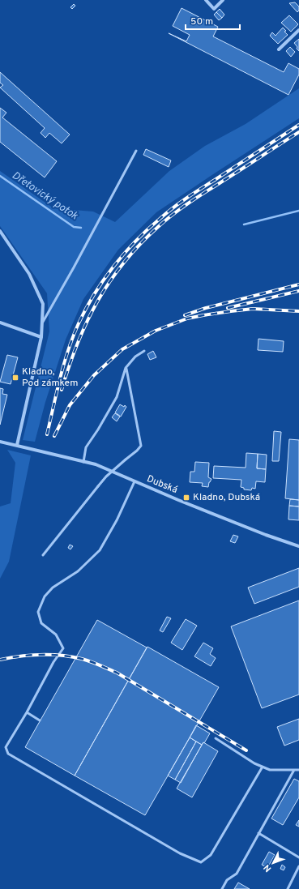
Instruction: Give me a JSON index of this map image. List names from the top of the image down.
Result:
{
  "streets": {
    "street": ["Dubská"]
  },
  "water": ["Dřetovický potok"],
  "places": {
    "transit": ["Kladno, Pod zámkem", "Kladno, Dubská"]
  },
  "scale_bar": "50 m",
  "north": "bottom left"
}
